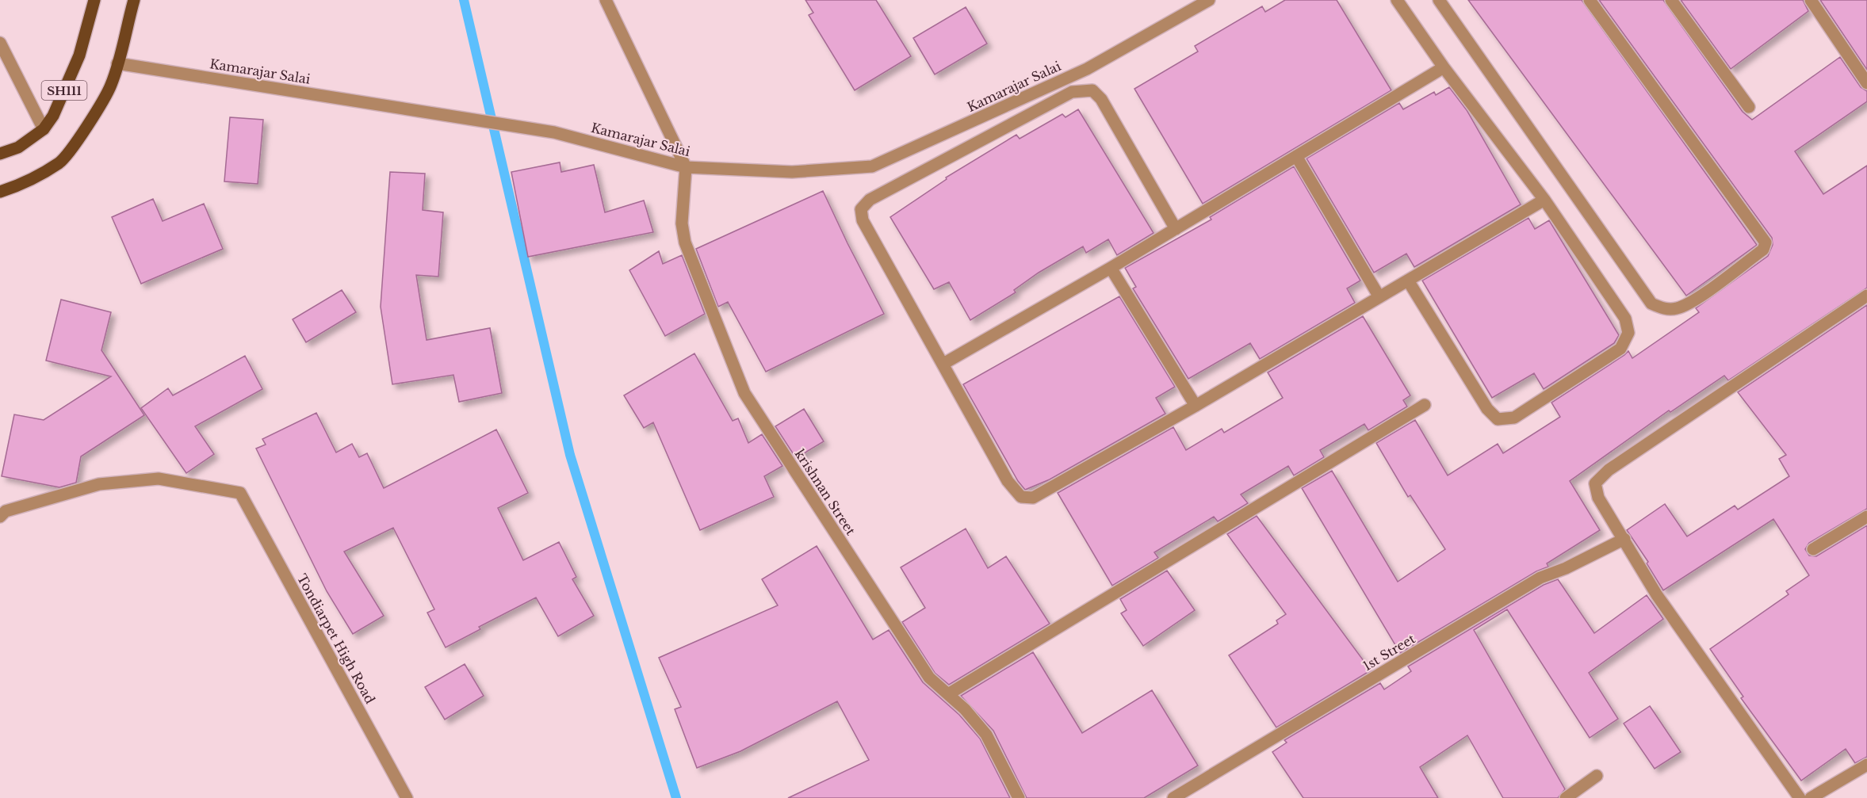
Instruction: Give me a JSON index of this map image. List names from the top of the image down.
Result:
{
  "streets": {
    "main road": ["SH111"],
    "street": [
      "Kamarajar Salai",
      "krishnan Street",
      "Tondiarpet High Road",
      "1st Street"
    ]
  },
  "crossings": [
    ["Kamarajar Salai", "SH111"],
    ["Kamarajar Salai", "krishnan Street"]
  ]
}
